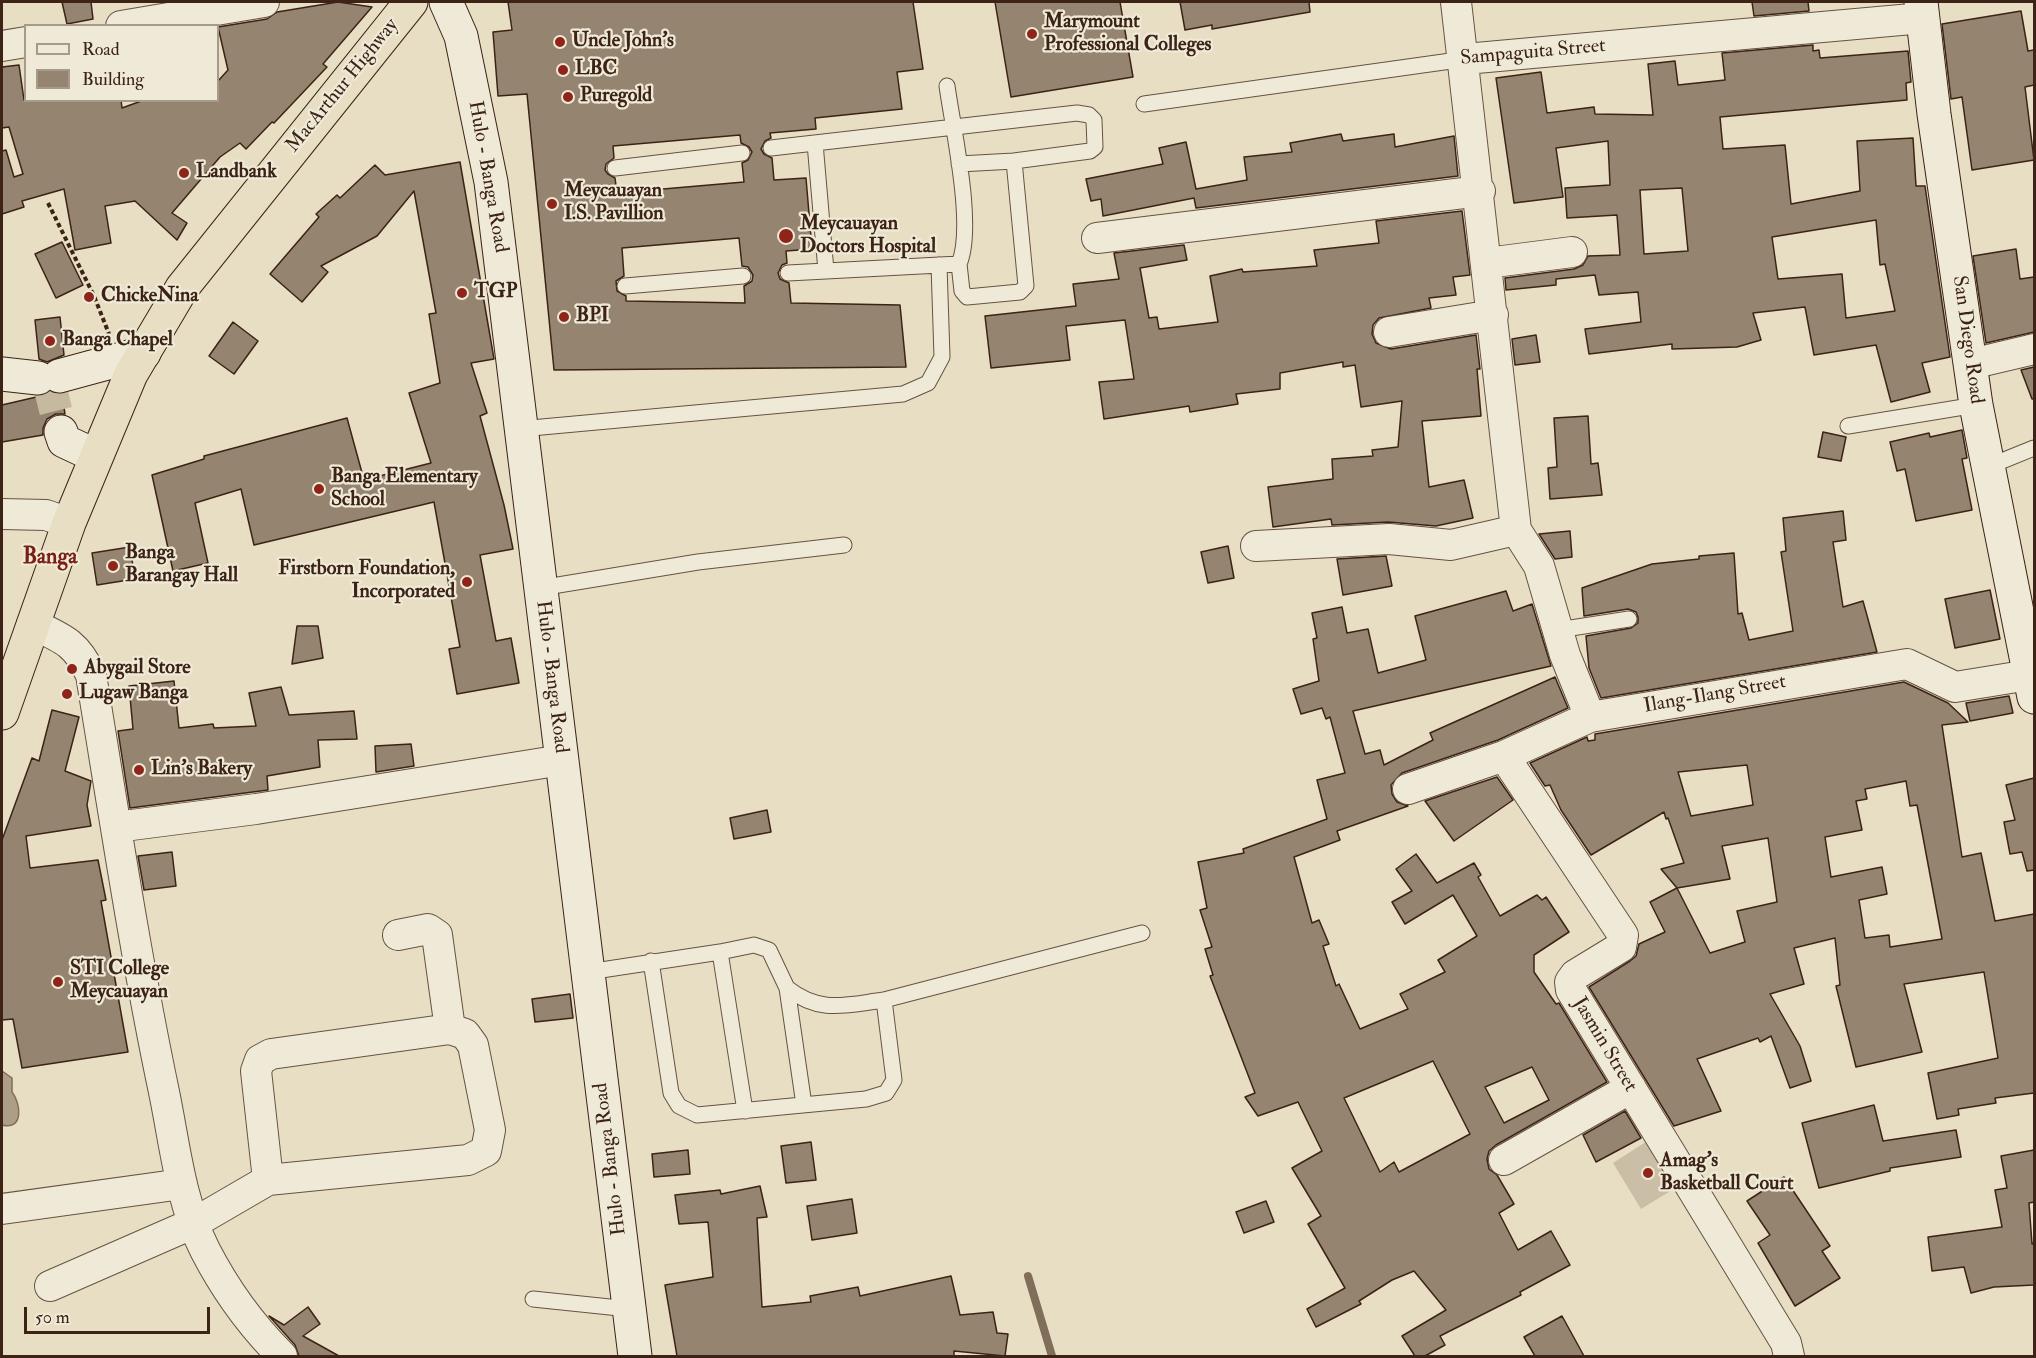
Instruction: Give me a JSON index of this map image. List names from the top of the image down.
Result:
{
  "streets": {
    "highway": ["MacArthur Highway"],
    "main road": ["Hulo - Banga Road", "San Diego Road"],
    "street": ["Sampaguita Street", "Ilang-Ilang Street", "Jasmin Street"]
  },
  "crossings": [
    ["Sampaguita Street", "San Diego Road"],
    ["San Diego Road", "Ilang-Ilang Street"],
    ["Ilang-Ilang Street", "Jasmin Street"]
  ],
  "districts": ["Banga"],
  "places": [
    "Marymount Professional Colleges",
    "Uncle John's",
    "LBC",
    "Puregold",
    "Landbank",
    "Meycauayan I.S. Pavillion",
    "Meycauayan Doctors Hospital",
    "TGP",
    "ChickeNina",
    "BPI",
    "Banga Chapel",
    "Banga Elementary School",
    "Banga Barangay Hall",
    "Firstborn Foundation, Incorporated",
    "Abygail Store",
    "Lugaw Banga",
    "Lin's Bakery",
    "STI College Meycauayan",
    "Amag's Basketball Court"
  ],
  "legend": ["Road", "Building"],
  "scale_bar": "50 m"
}
